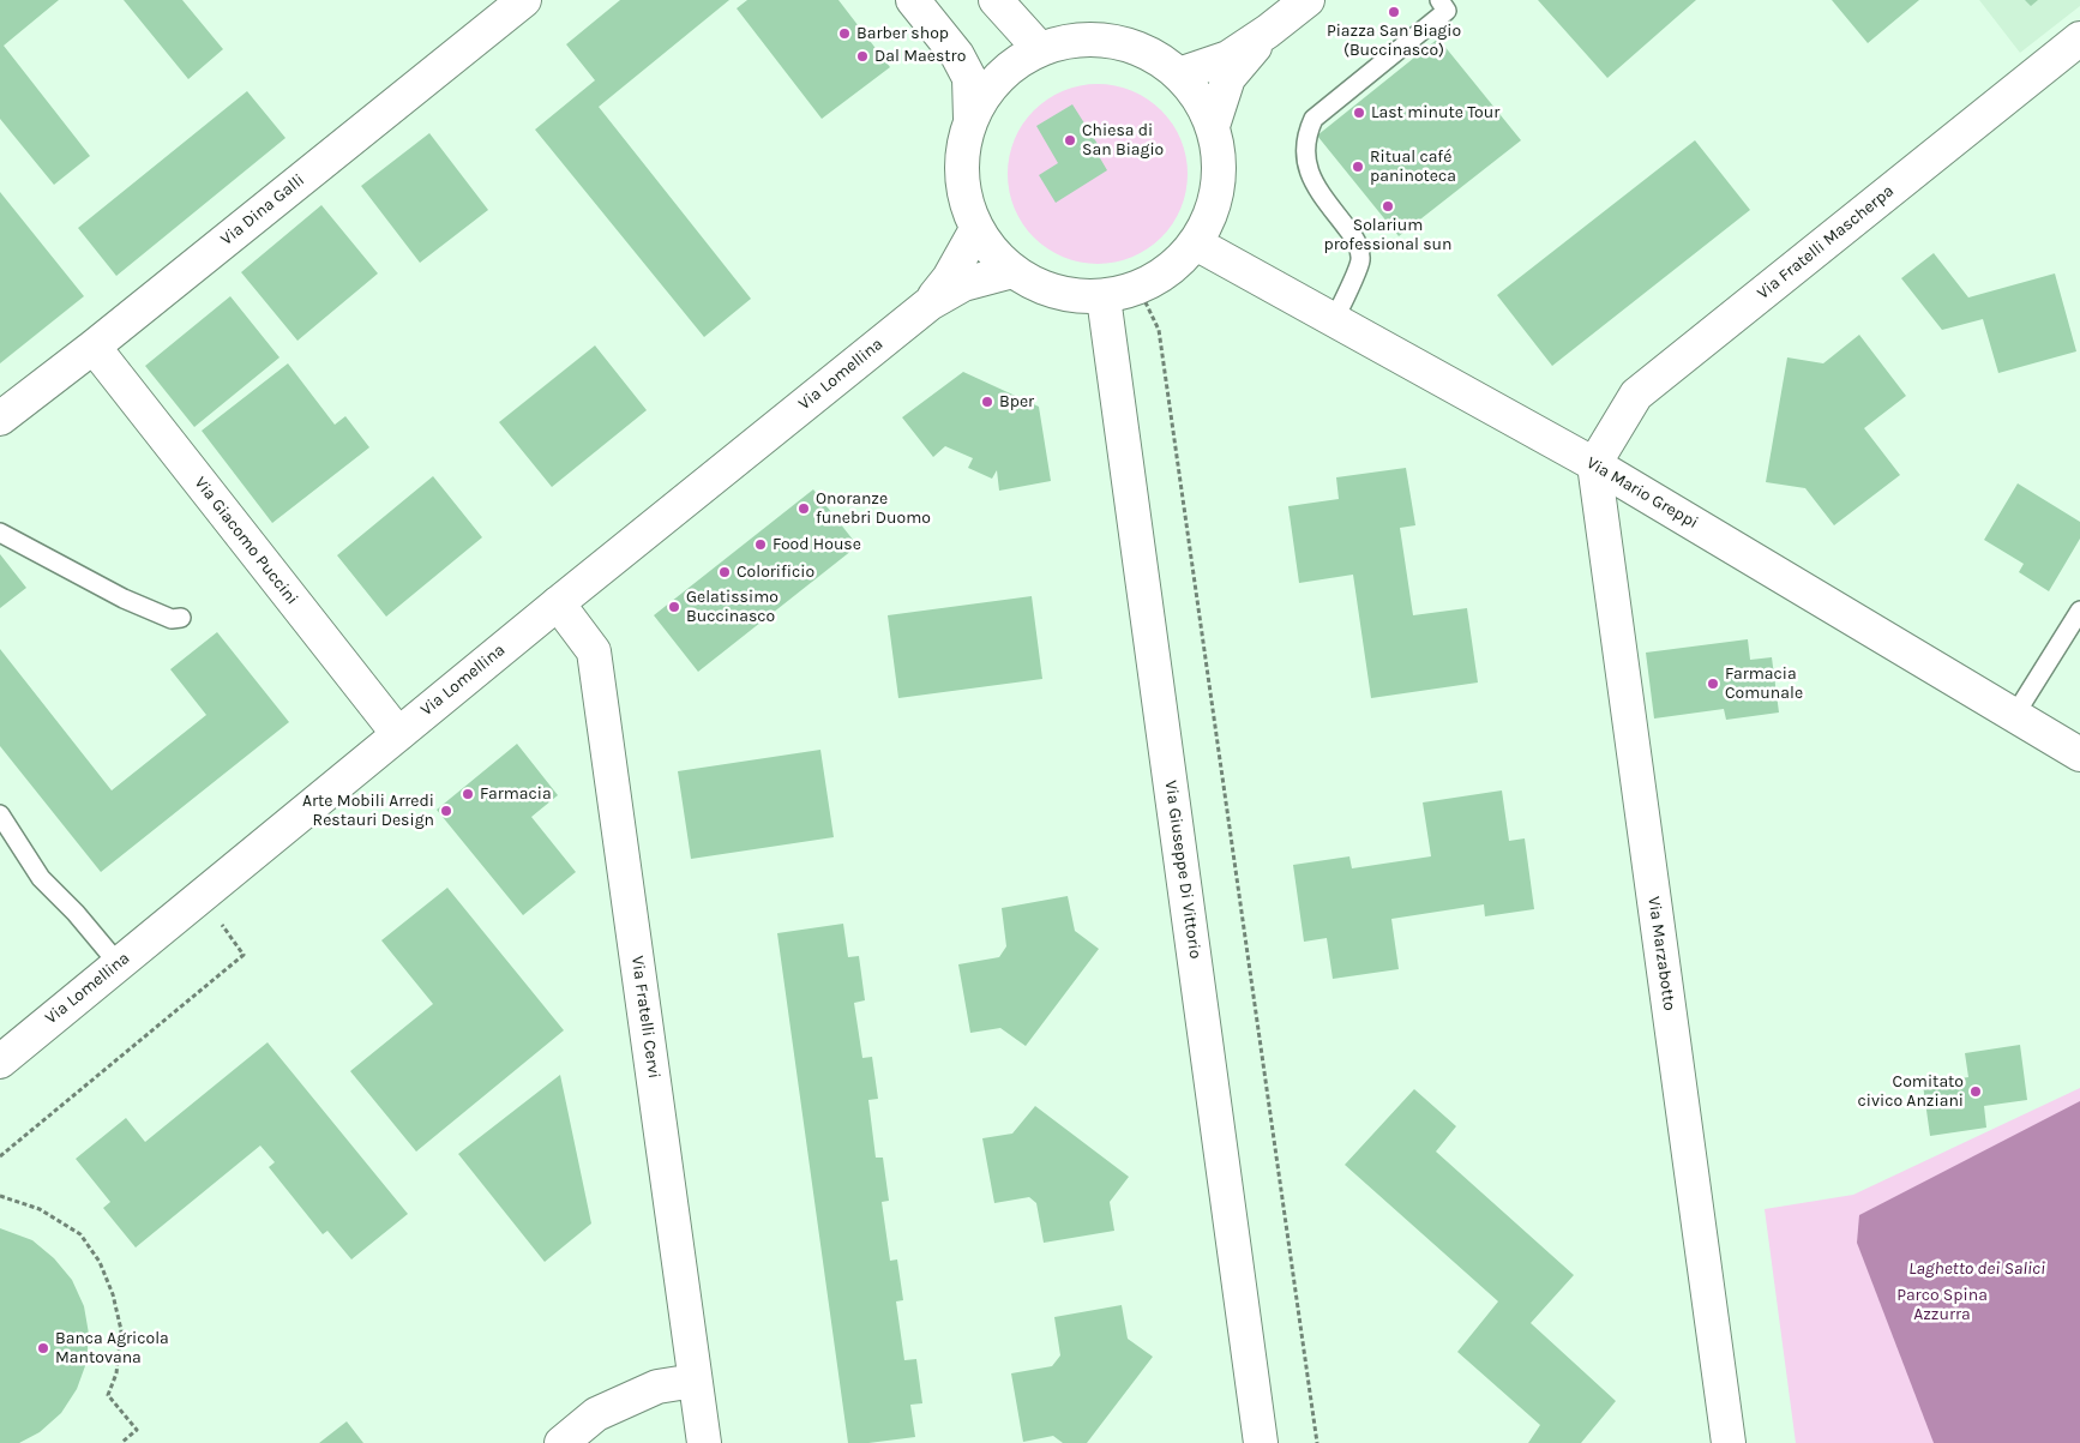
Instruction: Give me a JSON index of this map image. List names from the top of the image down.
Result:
{
  "streets": {
    "street": [
      "Via Dina Galli",
      "Via Fratelli Mascherpa",
      "Via Lomellina",
      "Via Mario Greppi",
      "Via Giacomo Puccini",
      "Via Giuseppe Di Vittorio",
      "Via Marzabotto",
      "Via Fratelli Cervi"
    ]
  },
  "crossings": [
    ["Via Dina Galli", "Via Giacomo Puccini"],
    ["Via Fratelli Mascherpa", "Via Mario Greppi"],
    ["Via Fratelli Mascherpa", "Via Marzabotto"],
    ["Via Lomellina", "Via Giacomo Puccini"],
    ["Via Lomellina", "Via Fratelli Cervi"],
    ["Via Mario Greppi", "Via Marzabotto"]
  ],
  "water": ["Laghetto dei Salici"],
  "parks": ["Parco Spina Azzurra"],
  "places": [
    "Piazza San Biagio (Buccinasco)",
    "Barber shop",
    "Dal Maestro",
    "Last minute Tour",
    "Chiesa di San Biagio",
    "Ritual café paninoteca",
    "Solarium professional sun",
    "Bper",
    "Onoranze funebri Duomo",
    "Food House",
    "Colorificio",
    "Gelatissimo Buccinasco",
    "Farmacia Comunale",
    "Farmacia",
    "Arte Mobili Arredi Restauri Design",
    "Comitato civico Anziani",
    "Banca Agricola Mantovana"
  ]
}
